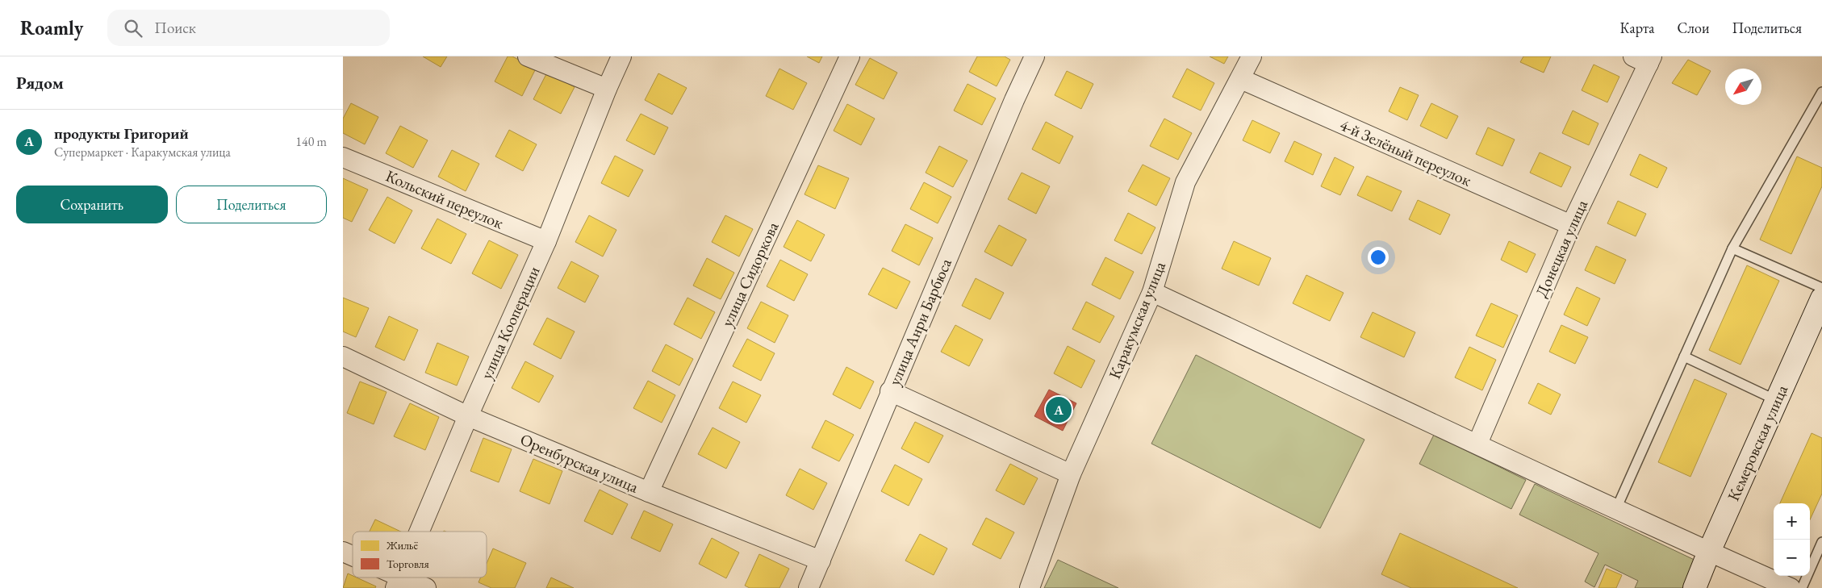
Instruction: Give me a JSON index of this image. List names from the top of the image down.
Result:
{
  "streets": {
    "street": [
      "4-й Зелёный переулок",
      "Кольский переулок",
      "Донецкая улица",
      "улица Сидоркова",
      "Каракумская улица",
      "улица Анри Барбюса",
      "улица Кооперации",
      "Кемеровская улица",
      "Оренбурская улица"
    ]
  },
  "crossings": [
    ["4-й Зелёный переулок", "Донецкая улица"],
    ["4-й Зелёный переулок", "Каракумская улица"],
    ["Кольский переулок", "улица Кооперации"],
    ["улица Сидоркова", "Оренбурская улица"],
    ["улица Анри Барбюса", "Оренбурская улица"],
    ["улица Кооперации", "Оренбурская улица"]
  ],
  "legend": ["Жильё", "Торговля"],
  "north": "bottom left",
  "page": {
    "header": "Roamly",
    "search": "Поиск",
    "nav": ["Карта", "Слои", "Поделиться"],
    "heading": "Рядом",
    "list": [
      {
        "mark": "A",
        "name": "продукты Григорий",
        "note": "Супермаркет · Каракумская улица",
        "value": "140 m"
      }
    ],
    "buttons": ["Сохранить", "Поделиться"],
    "pins": "A",
    "map_buttons": ["+", "−"]
  }
}
